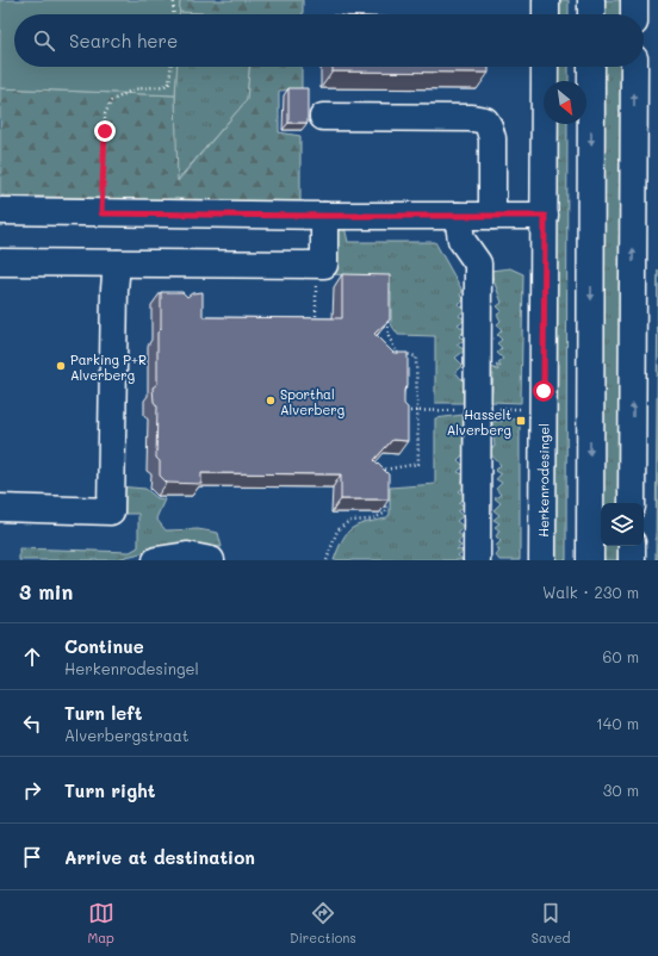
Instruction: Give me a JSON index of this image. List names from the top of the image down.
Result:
{
  "streets": {
    "main road": ["Herkenrodesingel"]
  },
  "places": {
    "other": ["Parking P+R Alverberg", "Sporthal Alverberg"],
    "transit": ["Hasselt Alverberg"]
  },
  "north": "bottom right",
  "page": {
    "search": "Search here",
    "heading": ["3 min", "Walk · 230 m"],
    "list": [
      ["Continue", "Herkenrodesingel", "60 m"],
      ["Turn left", "Alverbergstraat", "140 m"],
      ["Turn right", "30 m"],
      "Arrive at destination"
    ],
    "nav": ["Map", "Directions", "Saved"]
  }
}
